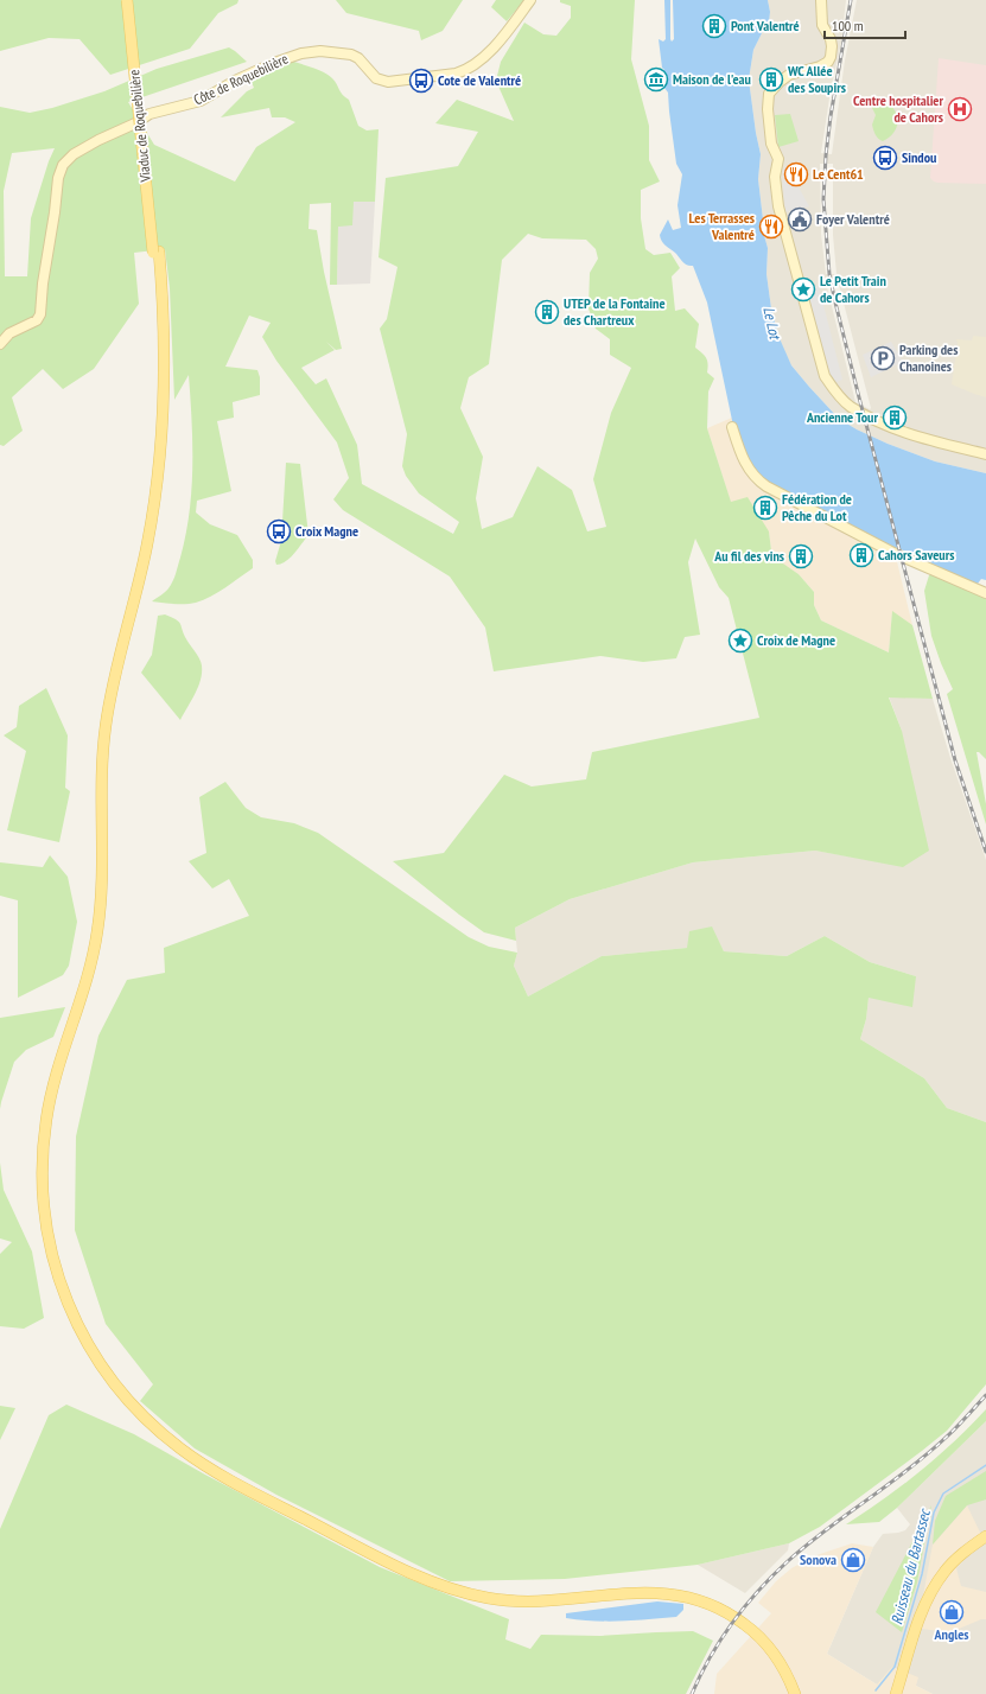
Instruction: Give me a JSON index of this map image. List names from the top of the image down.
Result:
{
  "streets": {
    "main road": ["Viaduc de Roquebilière"],
    "street": ["Côte de Roquebilière"]
  },
  "water": ["Le Lot", "Ruisseau du Bartassec"],
  "places": {
    "building": [
      "Pont Valentré",
      "WC Allée des Soupirs",
      "UTEP de la Fontaine des Chartreux",
      "Ancienne Tour",
      "Fédération de Pêche du Lot",
      "Cahors Saveurs",
      "Au fil des vins"
    ],
    "museum": ["Maison de l'eau"],
    "bus stop": ["Cote de Valentré", "Sindou", "Croix Magne"],
    "hospital": ["Centre hospitalier de Cahors"],
    "restaurant": ["Le Cent61", "Les Terrasses Valentré"],
    "public building": ["Foyer Valentré"],
    "place": ["Le Petit Train de Cahors", "Croix de Magne"],
    "parking": ["Parking des Chanoines"],
    "shop": ["Sonova", "Angles"]
  },
  "scale_bar": "100 m"
}
